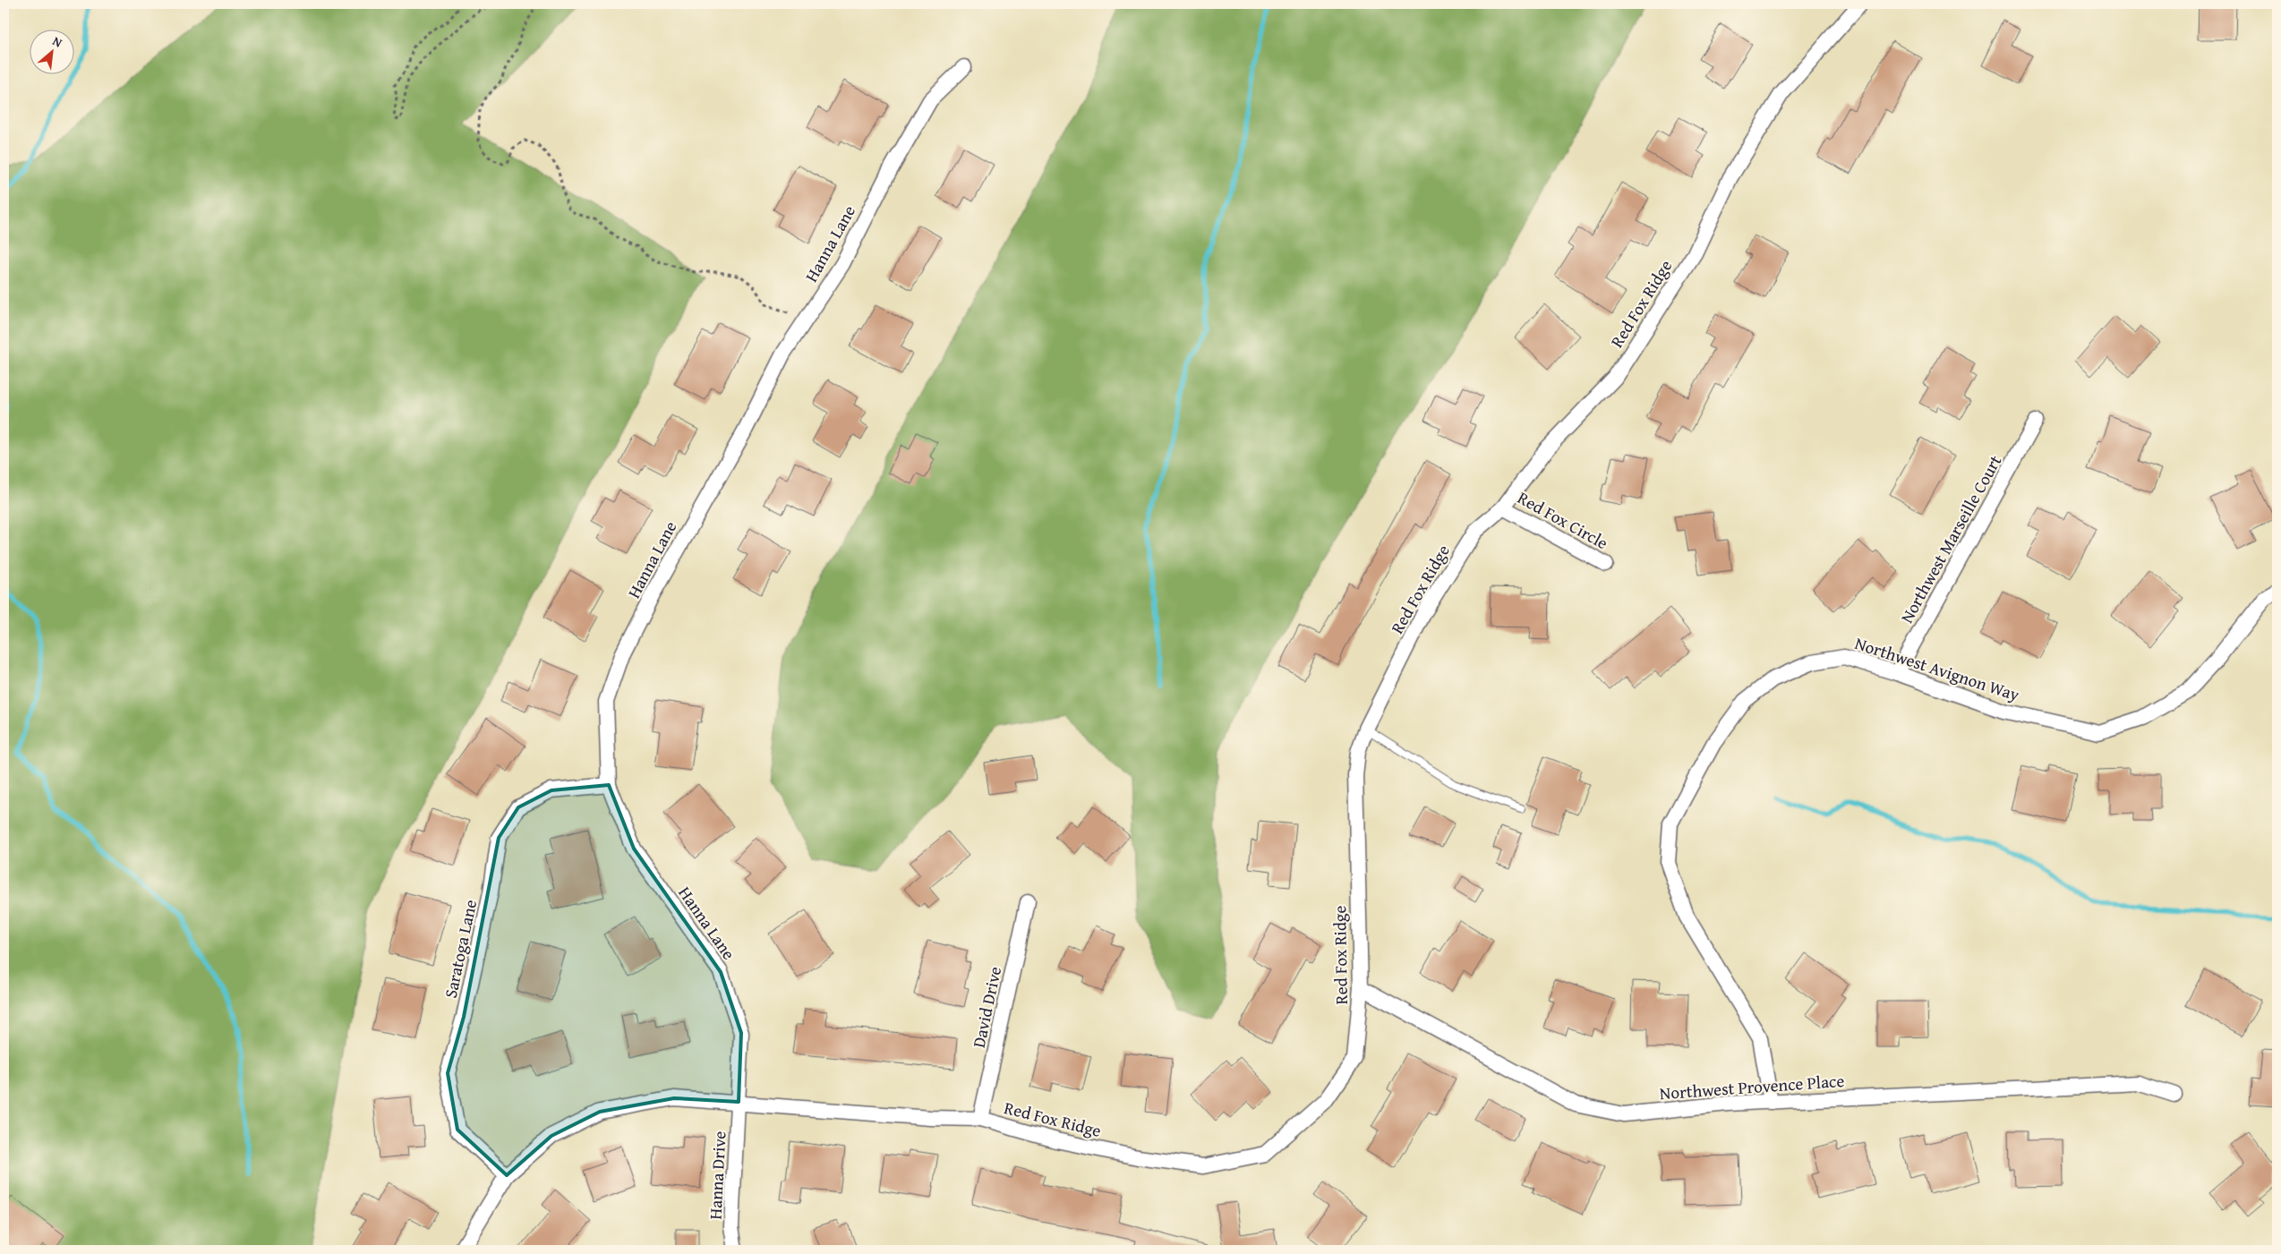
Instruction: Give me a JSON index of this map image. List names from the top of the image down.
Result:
{
  "streets": {
    "street": [
      "Hanna Lane",
      "Red Fox Ridge",
      "Red Fox Circle",
      "Northwest Marseille Court",
      "Northwest Avignon Way",
      "Saratoga Lane",
      "David Drive",
      "Northwest Provence Place",
      "Hanna Drive"
    ]
  },
  "crossings": [
    ["Hanna Lane", "Red Fox Ridge"],
    ["Hanna Lane", "Saratoga Lane"],
    ["Hanna Lane", "Hanna Drive"],
    ["Red Fox Ridge", "Red Fox Circle"],
    ["Red Fox Ridge", "Saratoga Lane"],
    ["Red Fox Ridge", "David Drive"],
    ["Red Fox Ridge", "Northwest Provence Place"],
    ["Red Fox Ridge", "Hanna Drive"],
    ["Northwest Marseille Court", "Northwest Avignon Way"],
    ["Northwest Avignon Way", "Northwest Provence Place"]
  ],
  "north": "top right"
}
